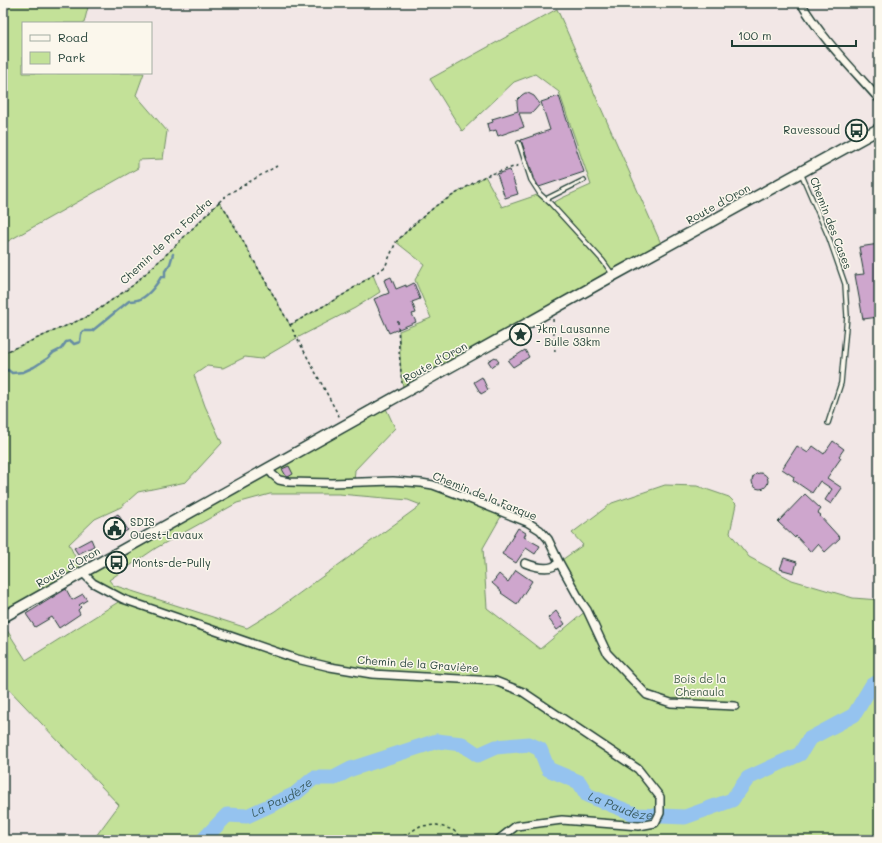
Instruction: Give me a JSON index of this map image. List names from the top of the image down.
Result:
{
  "streets": {
    "main road": ["Route d'Oron"],
    "street": ["Chemin de la Farque", "Chemin de la Gravière"],
    "lane": ["Chemin des Cases"],
    "path": ["Chemin de Pra Fondra"]
  },
  "crossings": [
    ["Route d'Oron", "Chemin des Cases"],
    ["Route d'Oron", "Chemin de Pra Fondra"],
    ["Route d'Oron", "Chemin de la Farque"],
    ["Route d'Oron", "Chemin de la Gravière"]
  ],
  "water": ["La Paudèze"],
  "parks": ["Bois de la Chenaula"],
  "places": {
    "bus stop": ["Ravessoud", "Monts-de-Pully"],
    "place": ["7km Lausanne - Bulle 33km"],
    "public building": ["SDIS Ouest-Lavaux"]
  },
  "legend": ["Road", "Park"],
  "scale_bar": "100 m"
}
